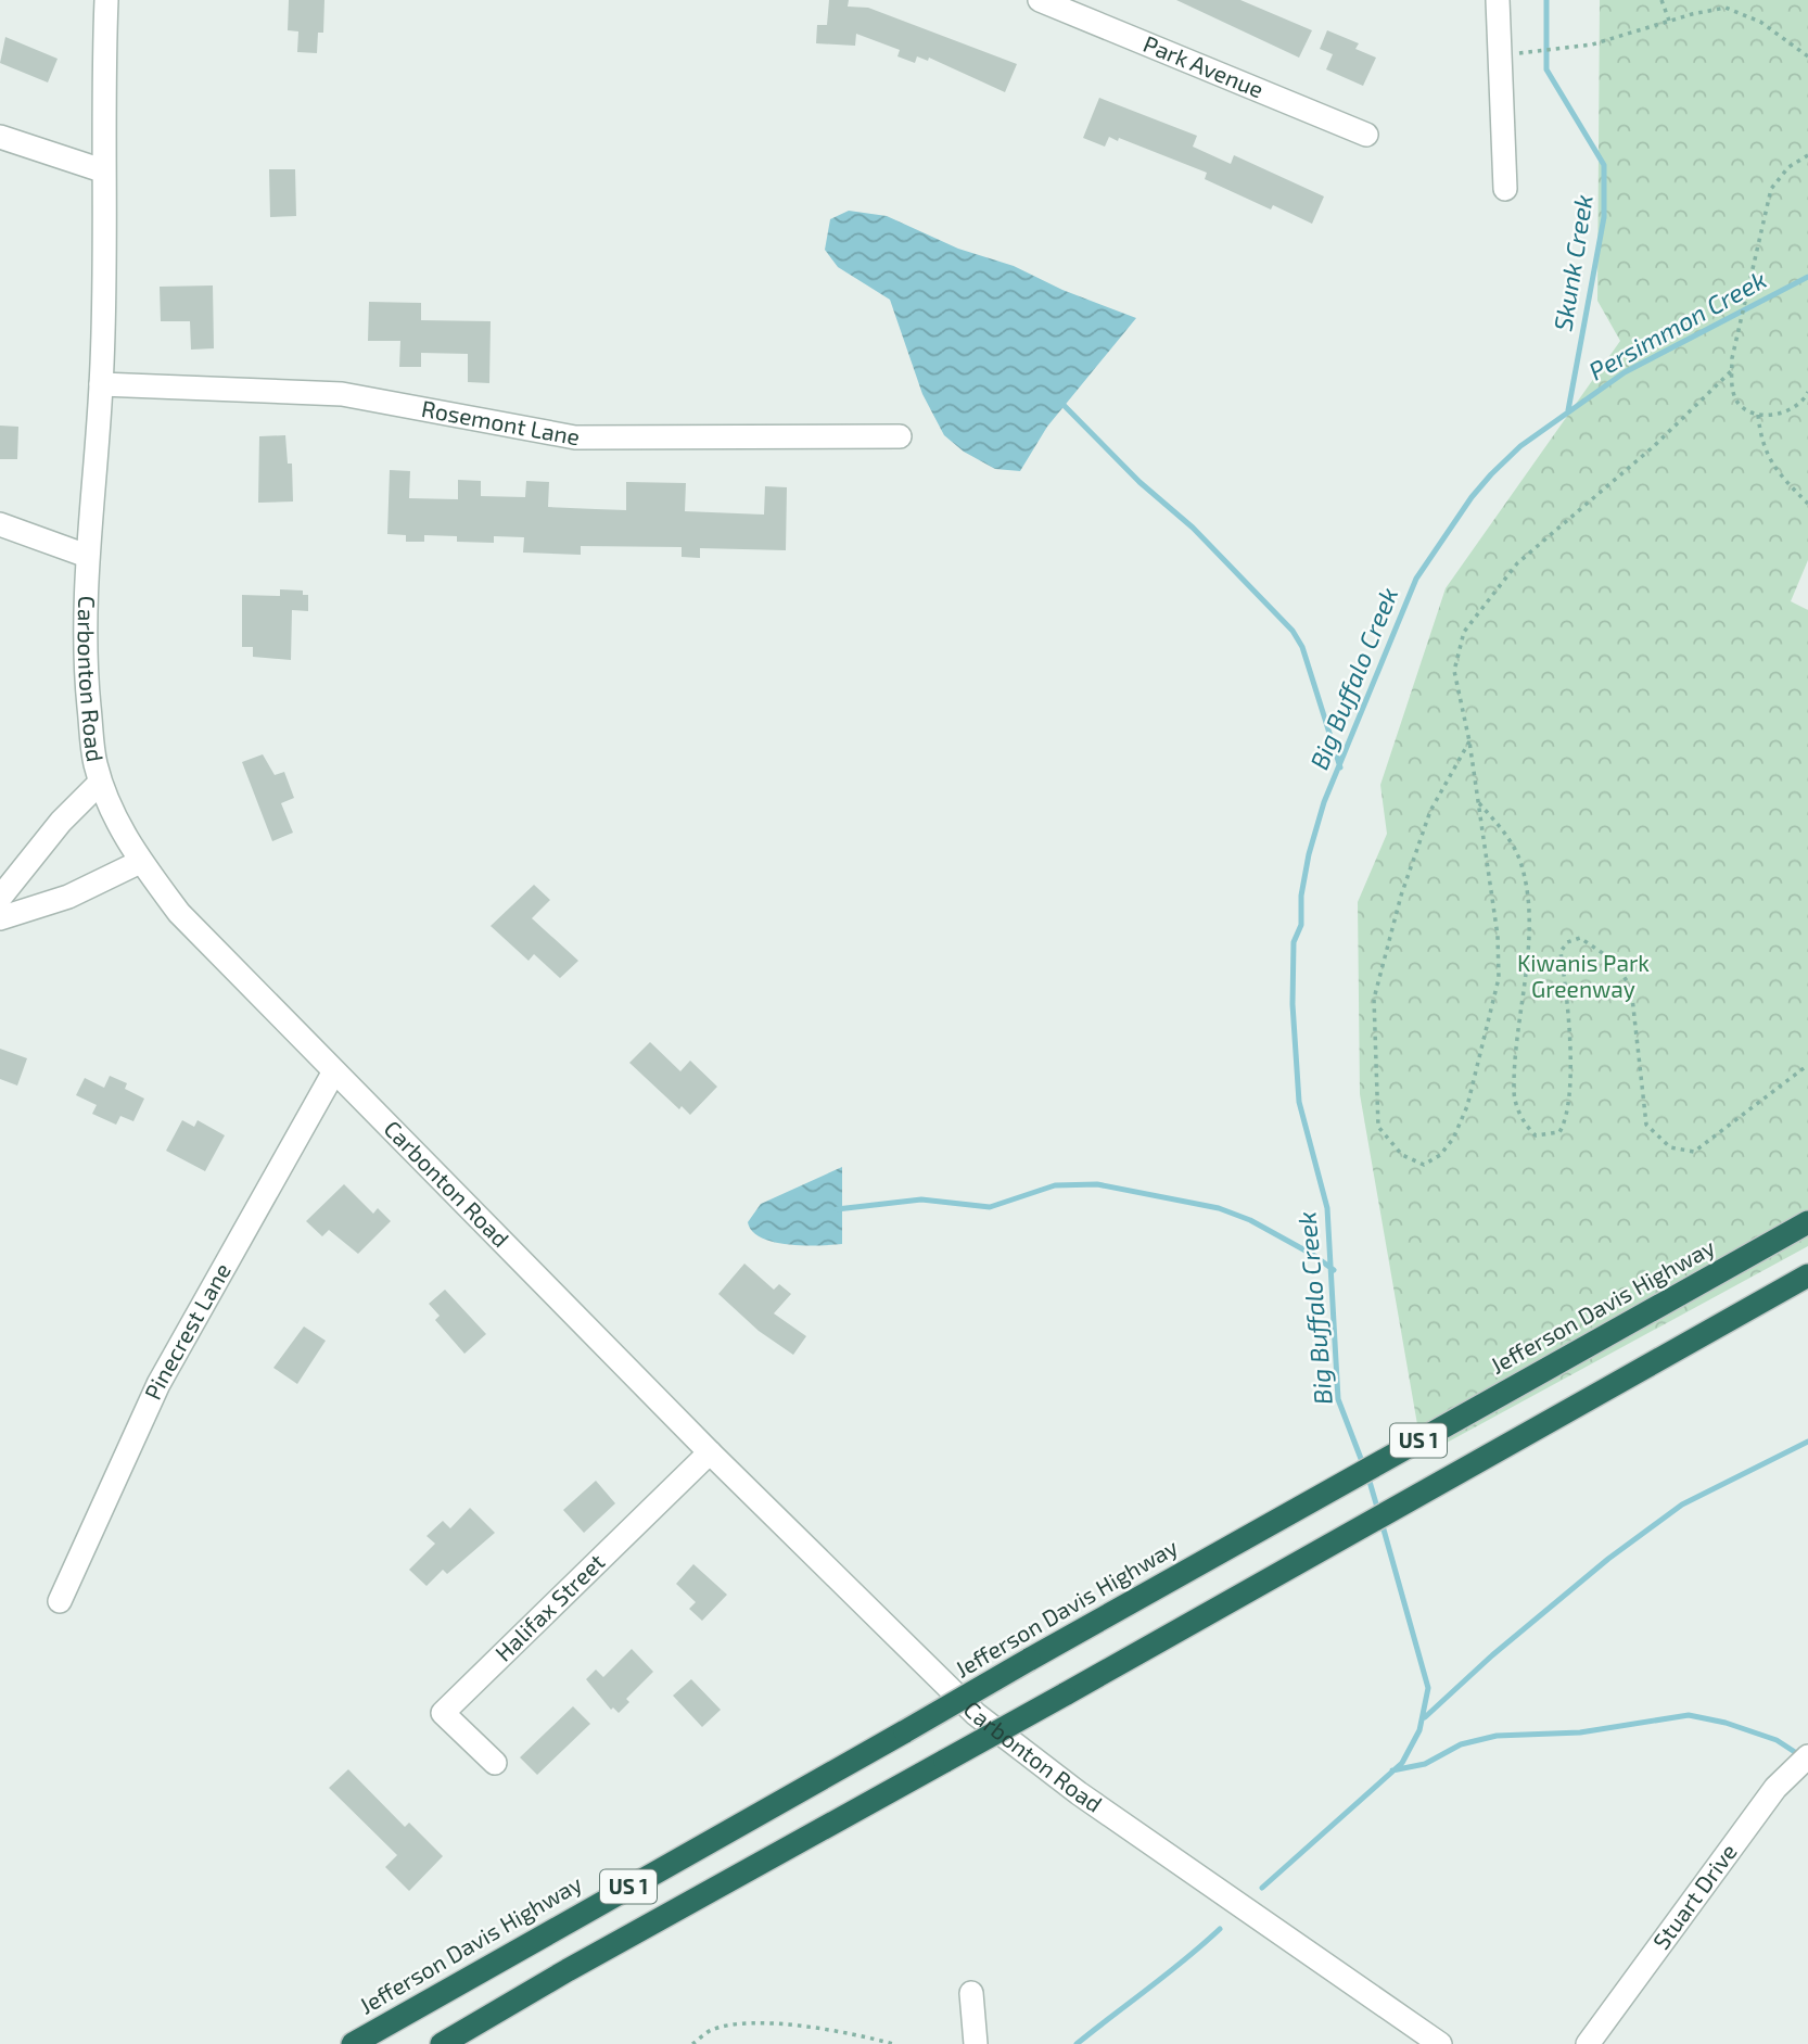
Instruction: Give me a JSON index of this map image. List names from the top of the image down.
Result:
{
  "streets": {
    "highway": ["Jefferson Davis Highway", "US 1"],
    "street": [
      "Park Avenue",
      "Rosemont Lane",
      "Carbonton Road",
      "Pinecrest Lane",
      "Halifax Street",
      "Stuart Drive"
    ]
  },
  "crossings": [
    ["Rosemont Lane", "Carbonton Road"],
    ["Carbonton Road", "Pinecrest Lane"],
    ["Carbonton Road", "Halifax Street"]
  ],
  "water": ["Skunk Creek", "Persimmon Creek", "Big Buffalo Creek"],
  "parks": ["Kiwanis Park Greenway"]
}
